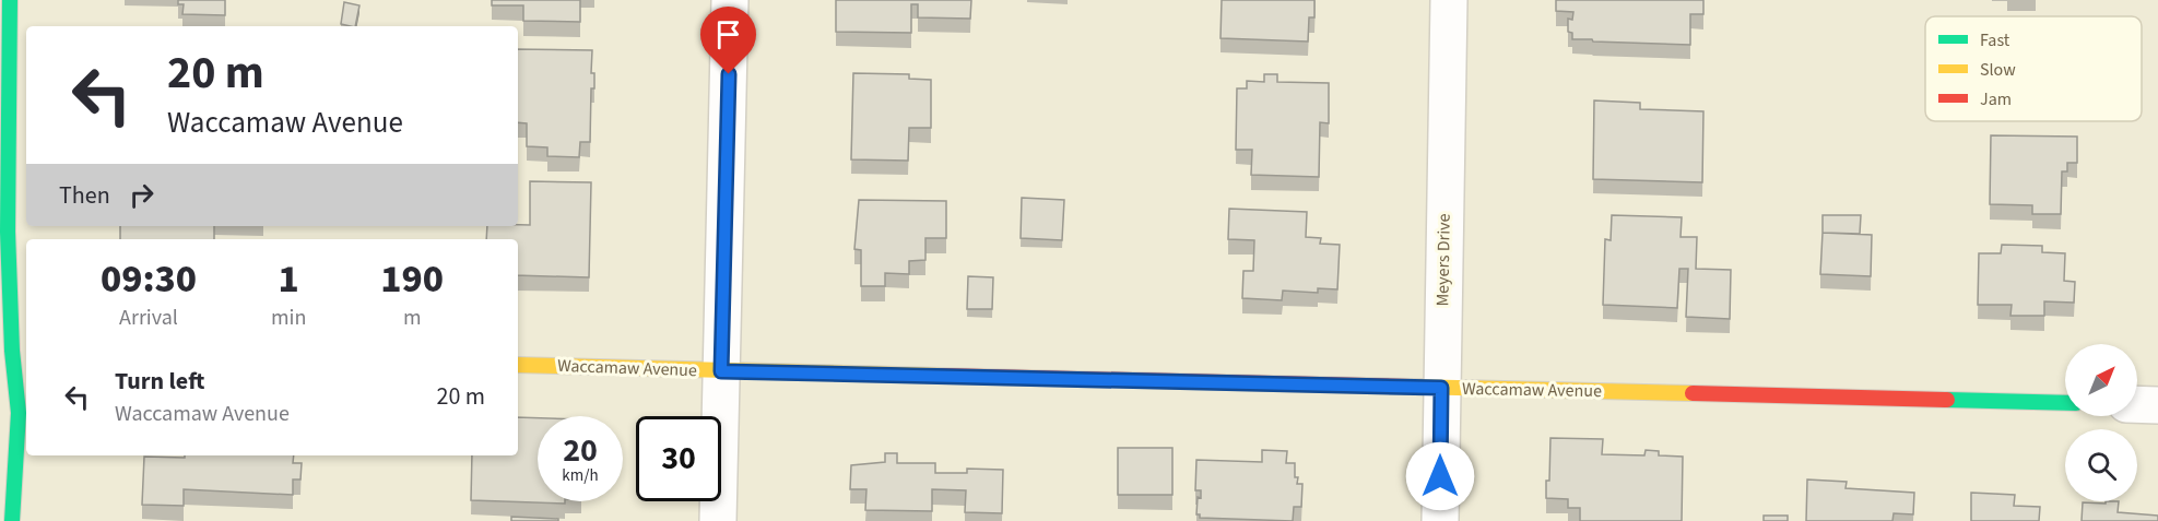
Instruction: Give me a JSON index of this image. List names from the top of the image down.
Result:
{
  "streets": {
    "street": ["Meyers Drive", "Waccamaw Avenue"]
  },
  "crossings": [
    ["Meyers Drive", "Waccamaw Avenue"]
  ],
  "legend": ["Fast", "Slow", "Jam"],
  "north": "top right",
  "page": {
    "turn": ["20 m", "Waccamaw Avenue"],
    "then": "Then",
    "eta": [
      "09:30",
      "Arrival",
      "1",
      "min",
      "190",
      "m"
    ],
    "list": [
      {
        "name": "Turn left",
        "note": "Waccamaw Avenue",
        "value": "20 m"
      }
    ],
    "speed": "20 km/h",
    "limit": "30"
  }
}
